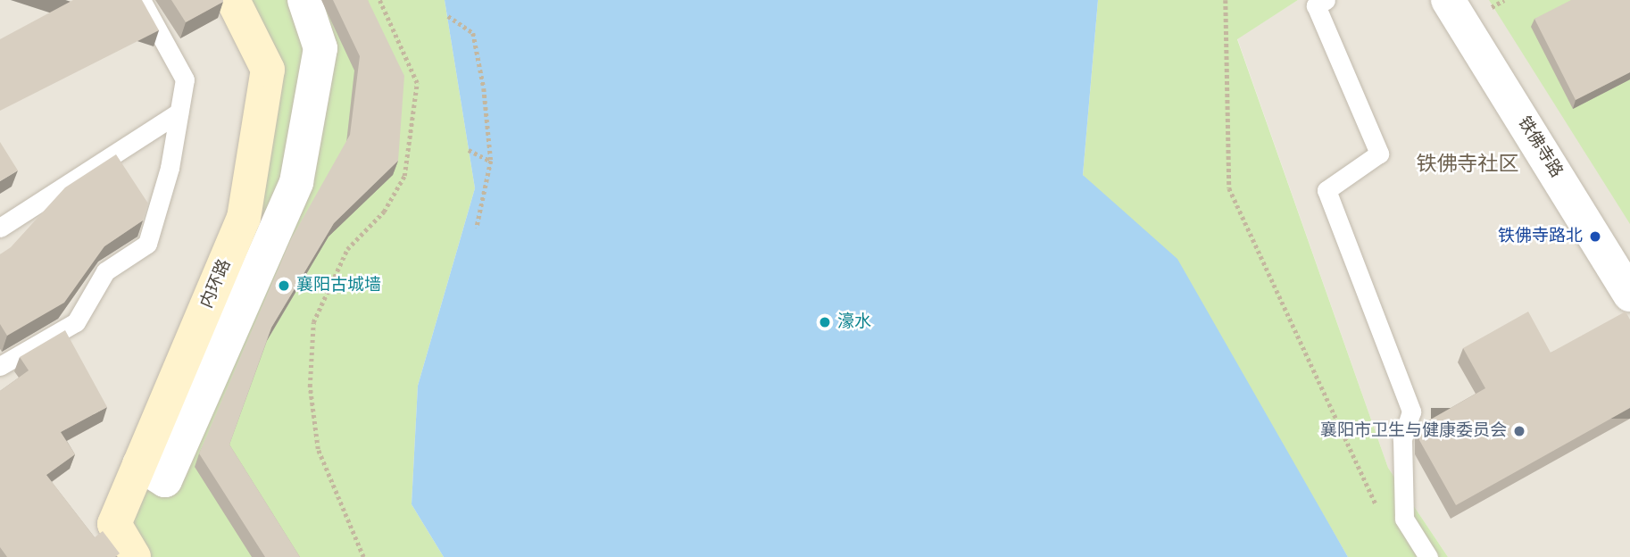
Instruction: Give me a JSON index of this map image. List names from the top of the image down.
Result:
{
  "streets": {
    "street": ["铁佛寺路", "内环路"]
  },
  "districts": ["铁佛寺社区"],
  "places": [
    "铁佛寺路北",
    "襄阳古城墙",
    "濠水",
    "襄阳市卫生与健康委员会"
  ]
}
